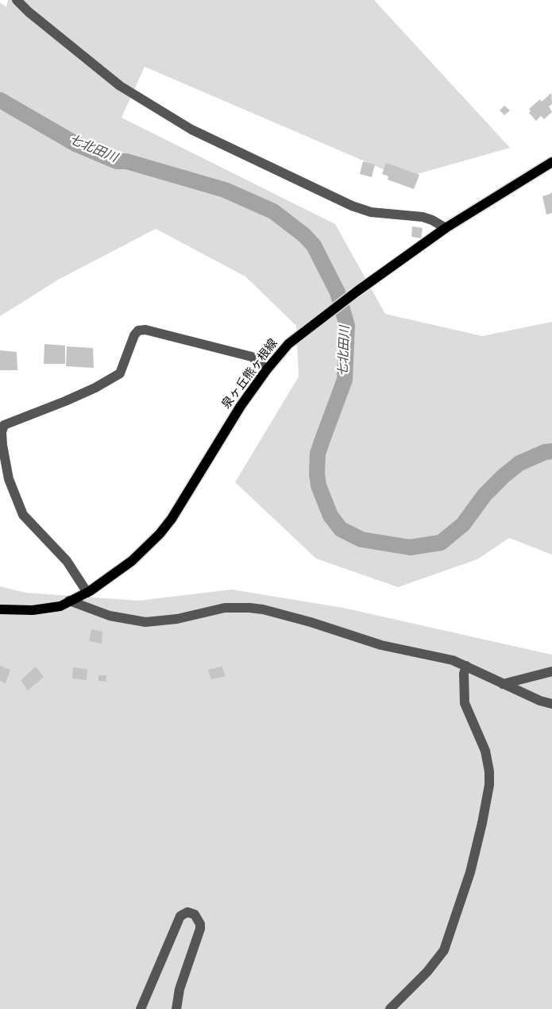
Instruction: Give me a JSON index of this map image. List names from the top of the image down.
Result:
{
  "streets": {
    "main road": ["泉ヶ丘熊ヶ根線"]
  },
  "water": ["七北田川"]
}
